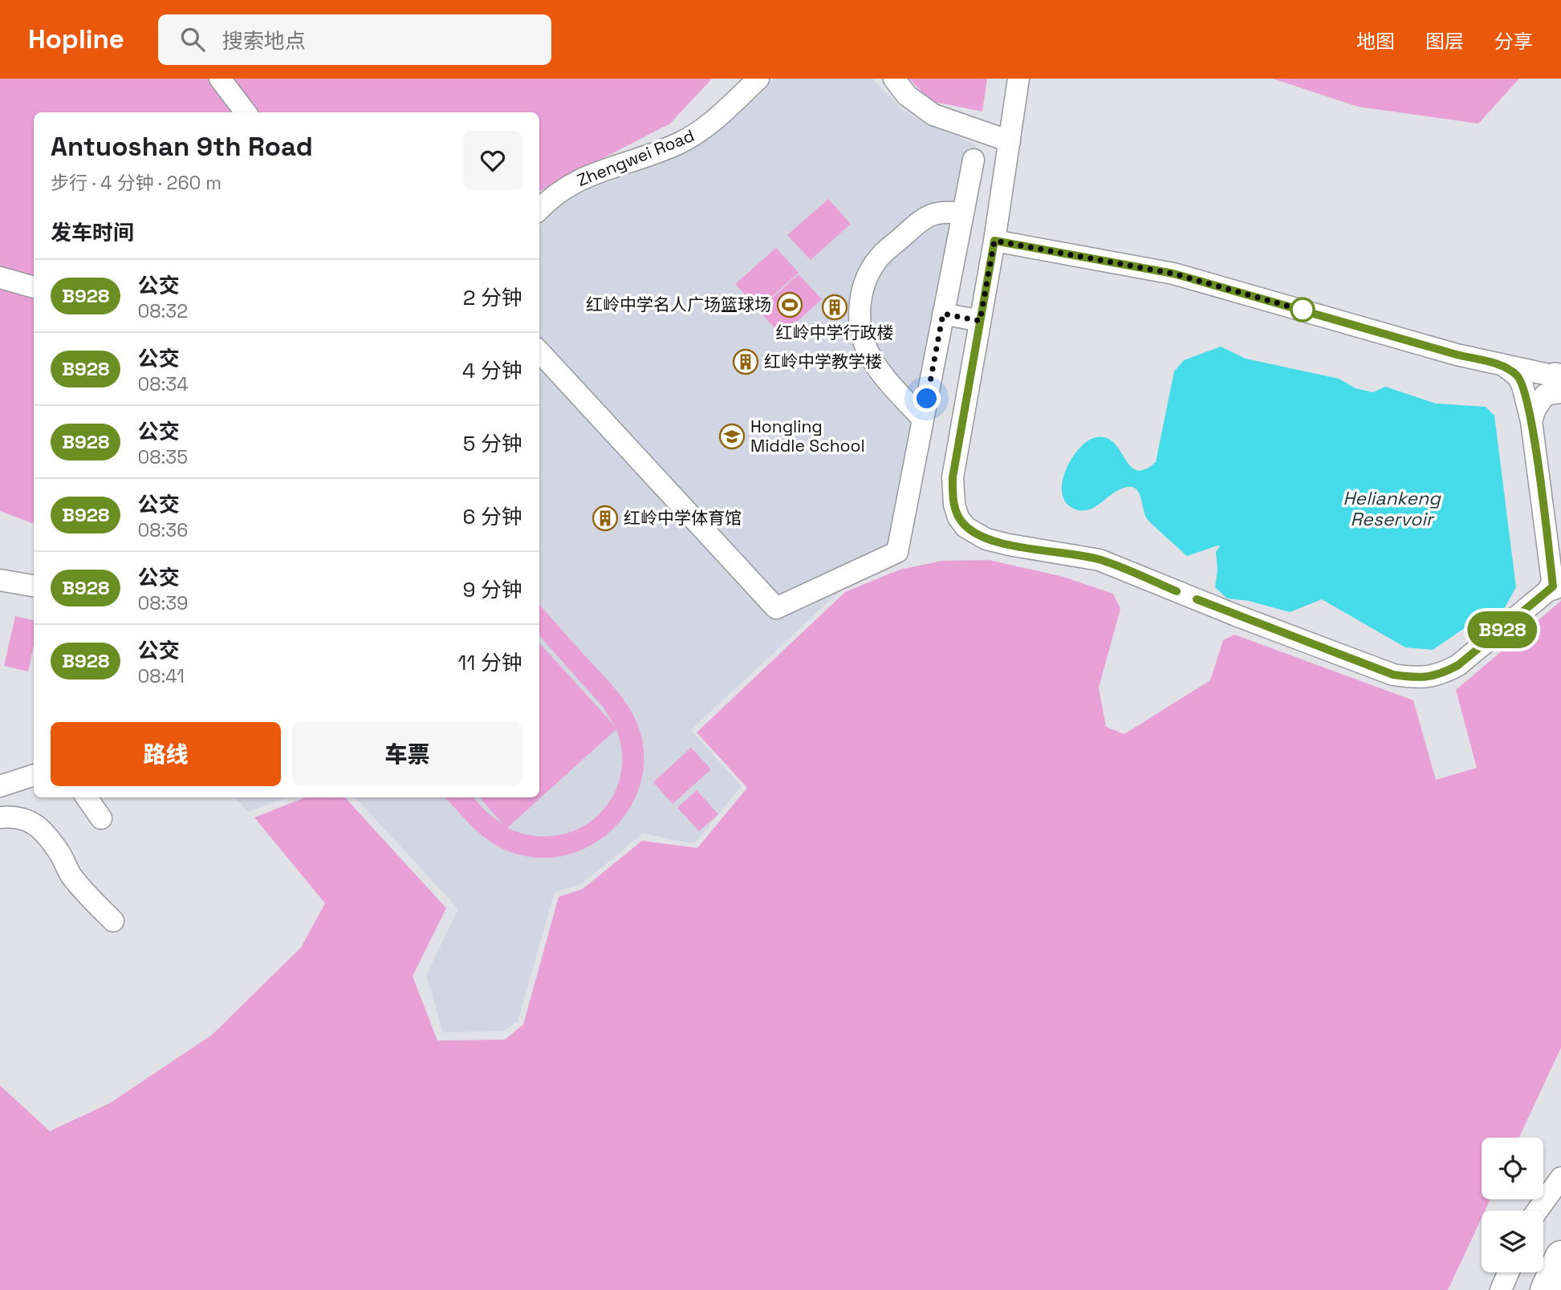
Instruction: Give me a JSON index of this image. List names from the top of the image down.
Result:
{
  "streets": {
    "street": ["Zhengwei Road"]
  },
  "water": ["Heliankeng Reservoir"],
  "places": {
    "sports": ["红岭中学名人广场篮球场"],
    "building": ["红岭中学行政楼", "红岭中学教学楼", "红岭中学体育馆"],
    "school or university": ["Hongling Middle School"]
  },
  "lines": ["bus line B928"],
  "page": {
    "header": "Hopline",
    "search": "搜索地点",
    "nav": ["地图", "图层", "分享"],
    "on_map": "B928",
    "heading": [
      ["Antuoshan 9th Road", "步行 · 4 分钟 · 260 m"],
      "发车时间"
    ],
    "list": [
      {
        "mark": "B928",
        "name": "公交",
        "note": "08:32",
        "value": "2 分钟"
      },
      {
        "mark": "B928",
        "name": "公交",
        "note": "08:34",
        "value": "4 分钟"
      },
      {
        "mark": "B928",
        "name": "公交",
        "note": "08:35",
        "value": "5 分钟"
      },
      {
        "mark": "B928",
        "name": "公交",
        "note": "08:36",
        "value": "6 分钟"
      },
      {
        "mark": "B928",
        "name": "公交",
        "note": "08:39",
        "value": "9 分钟"
      },
      {
        "mark": "B928",
        "name": "公交",
        "note": "08:41",
        "value": "11 分钟"
      }
    ],
    "buttons": ["路线", "车票"]
  }
}
